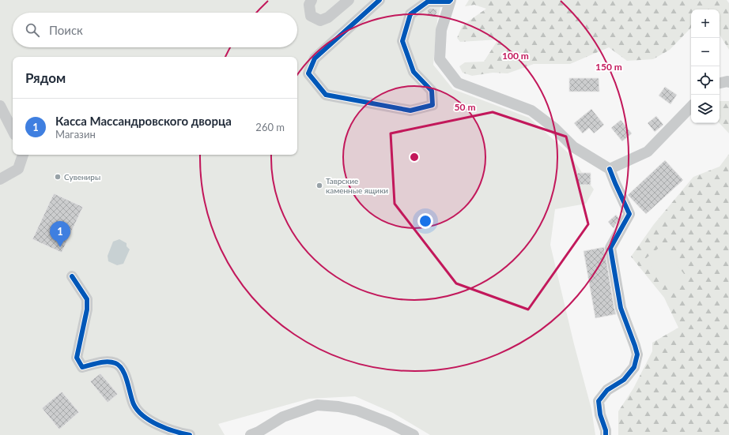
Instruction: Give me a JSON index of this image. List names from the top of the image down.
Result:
{
  "places": ["Сувениры", "Таврские каменные ящики"],
  "page": {
    "map_buttons": ["+", "−"],
    "search": "Поиск",
    "heading": "Рядом",
    "list": [
      {
        "mark": "1",
        "name": "Касса Массандровского дворца",
        "note": "Магазин",
        "value": "260 m"
      }
    ],
    "pins": "1"
  },
  "rings": ["100 m", "150 m", "50 m"]
}
